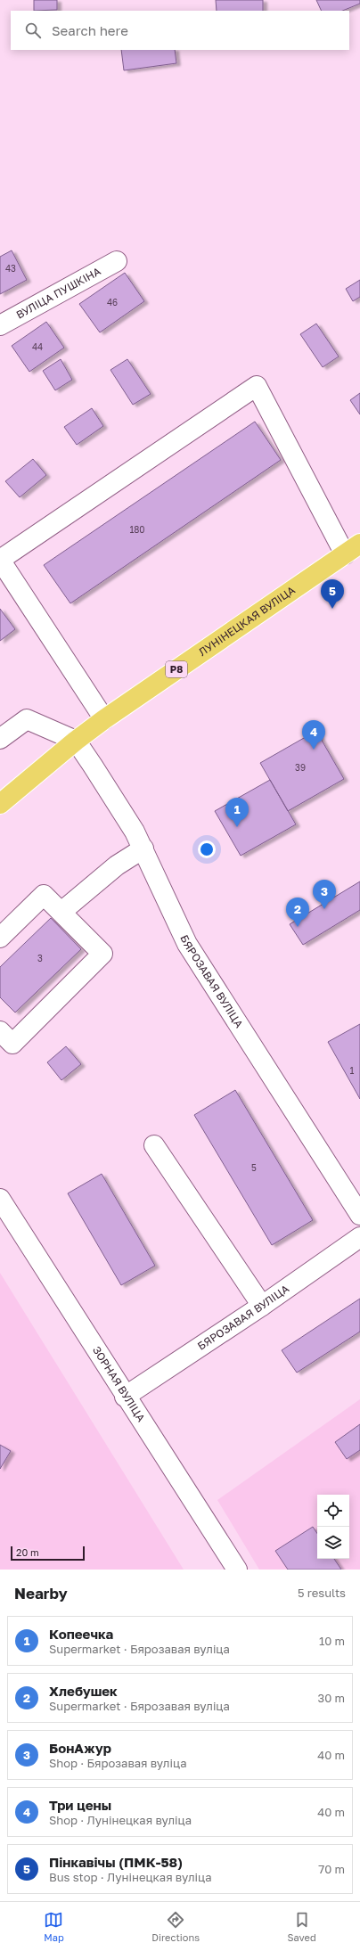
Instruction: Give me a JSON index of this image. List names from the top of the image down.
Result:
{
  "streets": {
    "main road": ["ЛУНІНЕЦКАЯ ВУЛІЦА", "Р8"],
    "street": ["ВУЛІЦА ПУШКІНА", "БЯРОЗАВАЯ ВУЛІЦА", "ЗОРНАЯ ВУЛІЦА"]
  },
  "crossings": [
    ["ЛУНІНЕЦКАЯ ВУЛІЦА", "БЯРОЗАВАЯ ВУЛІЦА"],
    ["БЯРОЗАВАЯ ВУЛІЦА", "ЗОРНАЯ ВУЛІЦА"]
  ],
  "house_numbers": [
    "43",
    "46",
    "44",
    "180",
    "39",
    "3",
    "1",
    "5"
  ],
  "scale_bar": "20 m",
  "page": {
    "search": "Search here",
    "pins": [
      "5",
      "4",
      "1",
      "3",
      "2"
    ],
    "scale": "20 m",
    "heading": ["Nearby", "5 results"],
    "list": [
      {
        "mark": "1",
        "name": "Копеечка",
        "note": "Supermarket · Бярозавая вуліца",
        "value": "10 m"
      },
      {
        "mark": "2",
        "name": "Хлебушек",
        "note": "Supermarket · Бярозавая вуліца",
        "value": "30 m"
      },
      {
        "mark": "3",
        "name": "БонАжур",
        "note": "Shop · Бярозавая вуліца",
        "value": "40 m"
      },
      {
        "mark": "4",
        "name": "Три цены",
        "note": "Shop · Лунінецкая вуліца",
        "value": "40 m"
      },
      {
        "mark": "5",
        "name": "Пінкавічы (ПМК-58)",
        "note": "Bus stop · Лунінецкая вуліца",
        "value": "70 m"
      }
    ],
    "nav": ["Map", "Directions", "Saved"]
  }
}
